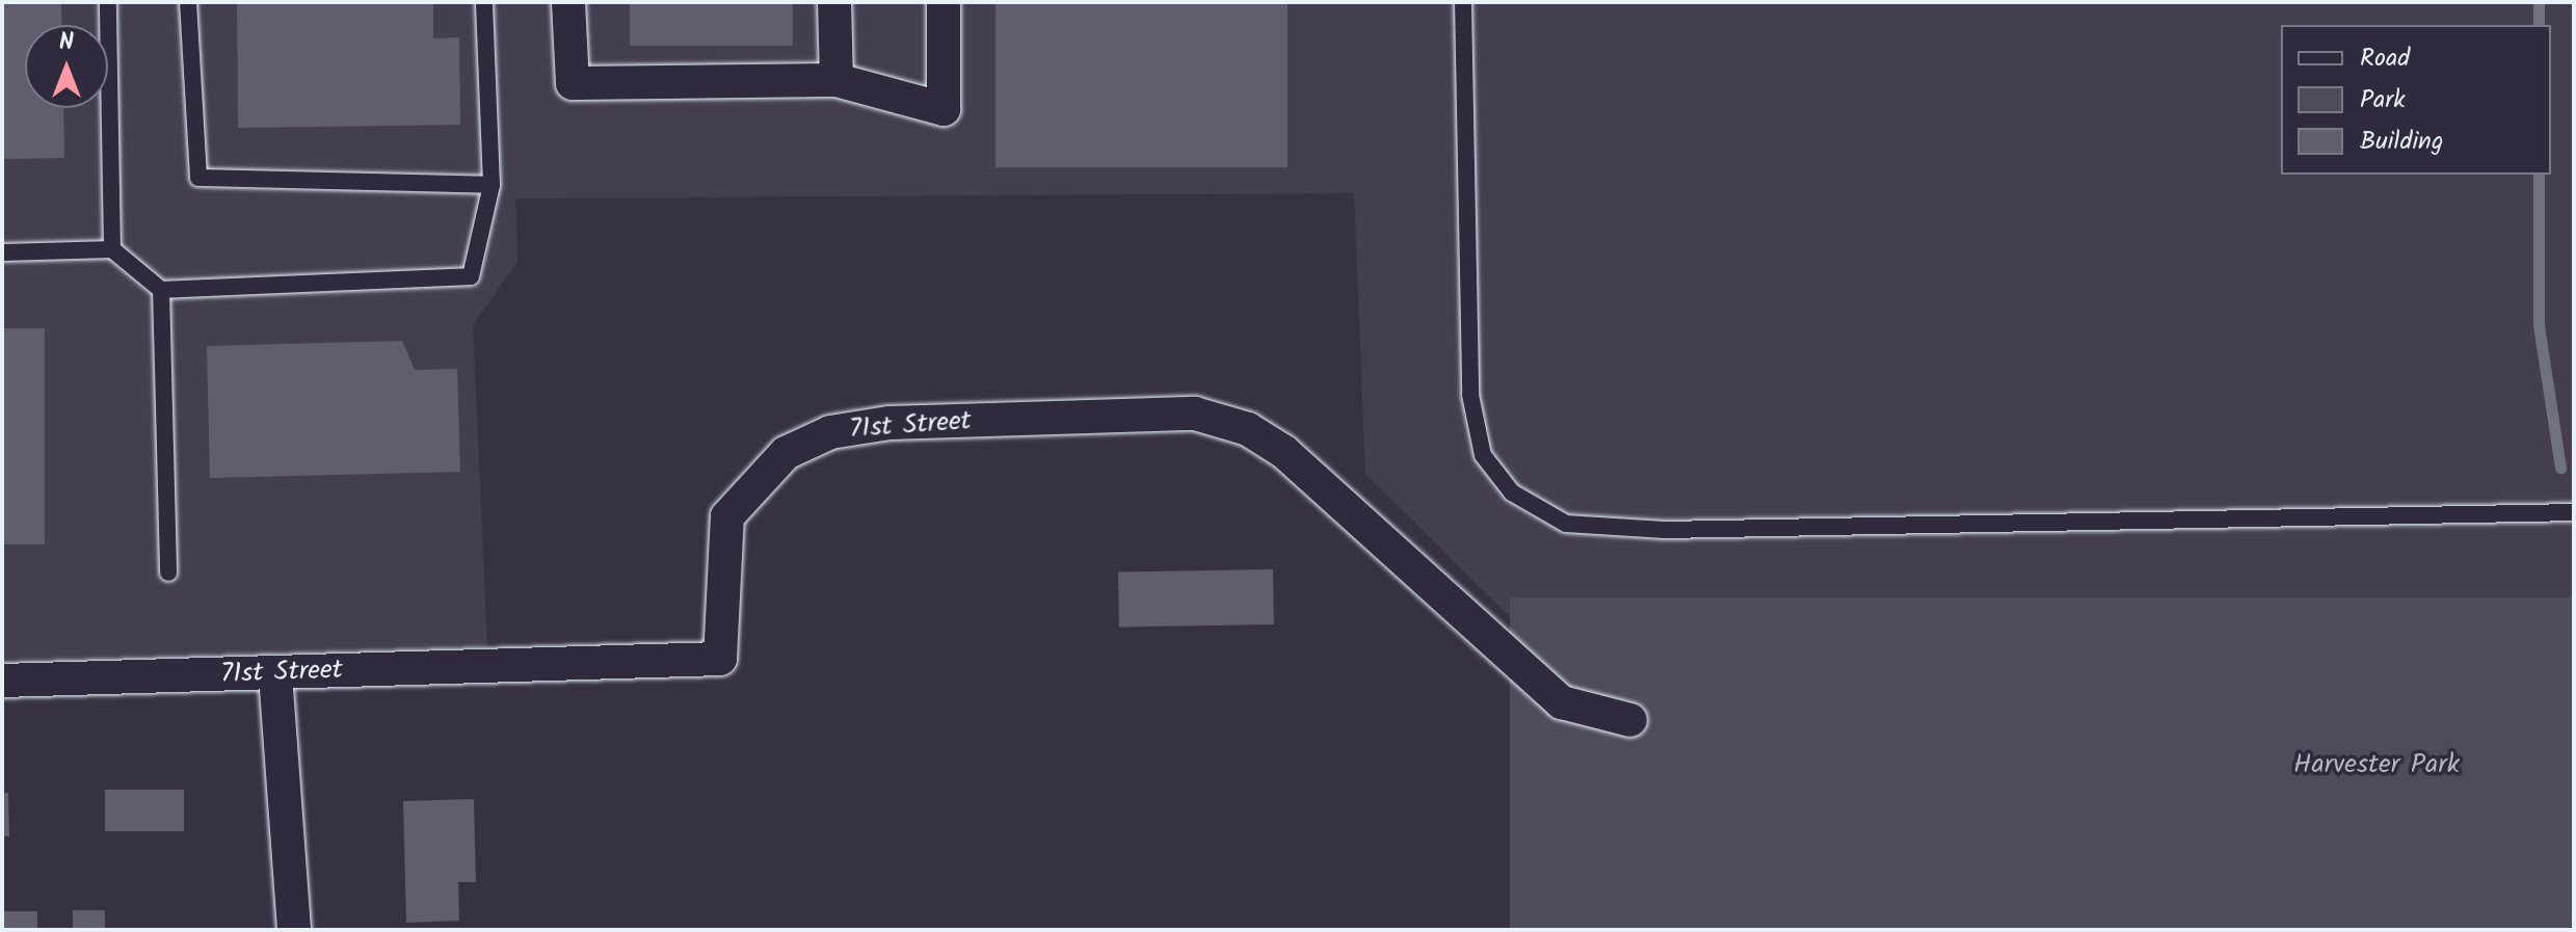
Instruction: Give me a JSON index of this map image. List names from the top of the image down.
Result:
{
  "streets": {
    "street": ["71st Street"]
  },
  "parks": ["Harvester Park"],
  "legend": ["Road", "Park", "Building"],
  "north": "top"
}
